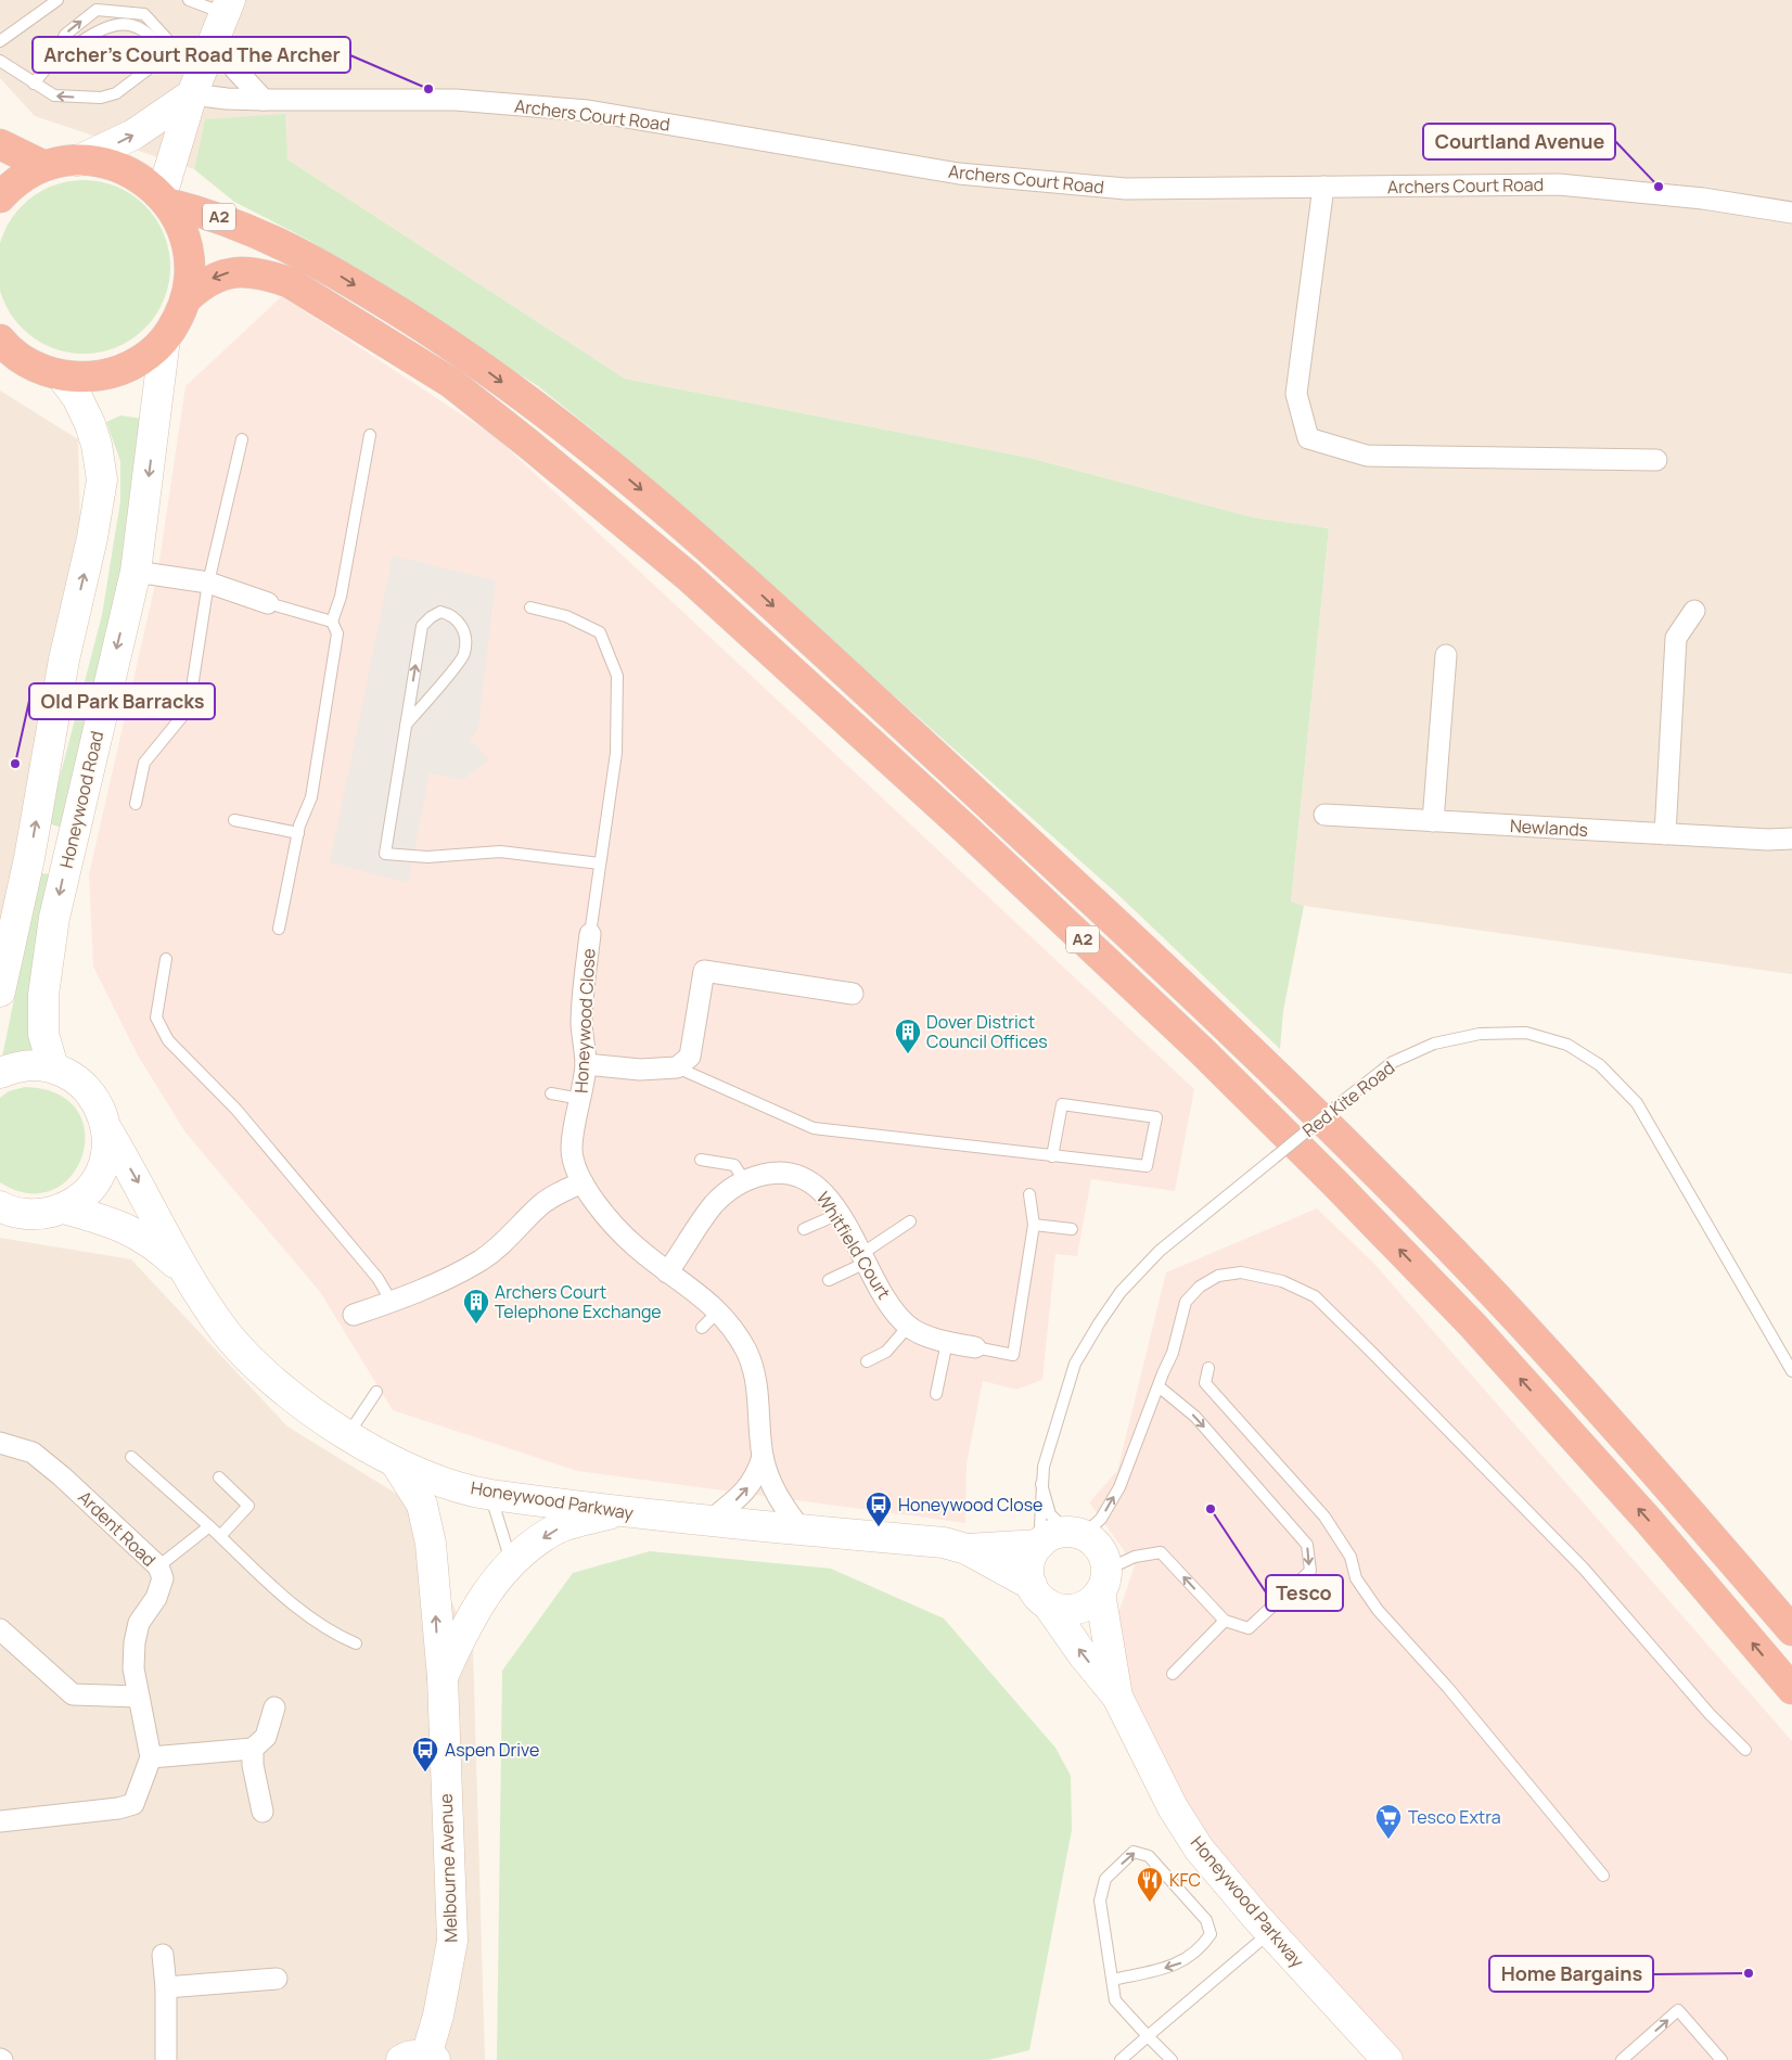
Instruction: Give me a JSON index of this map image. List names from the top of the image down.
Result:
{
  "streets": {
    "highway": ["A2"],
    "street": [
      "Archers Court Road",
      "Honeywood Road",
      "Newlands",
      "Honeywood Close",
      "Whitfield Court",
      "Honeywood Parkway",
      "Ardent Road",
      "Melbourne Avenue"
    ],
    "lane": ["Red Kite Road"]
  },
  "crossings": [
    ["Honeywood Close", "Whitfield Court"],
    ["Honeywood Close", "Honeywood Parkway"],
    ["Red Kite Road", "Honeywood Parkway"],
    ["Honeywood Parkway", "Melbourne Avenue"]
  ],
  "places": {
    "other": [
      "Archer's Court Road The Archer",
      "Courtland Avenue",
      "Old Park Barracks",
      "Tesco",
      "Home Bargains"
    ],
    "building": ["Dover District Council Offices", "Archers Court Telephone Exchange"],
    "bus stop": ["Honeywood Close", "Aspen Drive"],
    "supermarket": ["Tesco Extra"],
    "restaurant": ["KFC"]
  }
}
